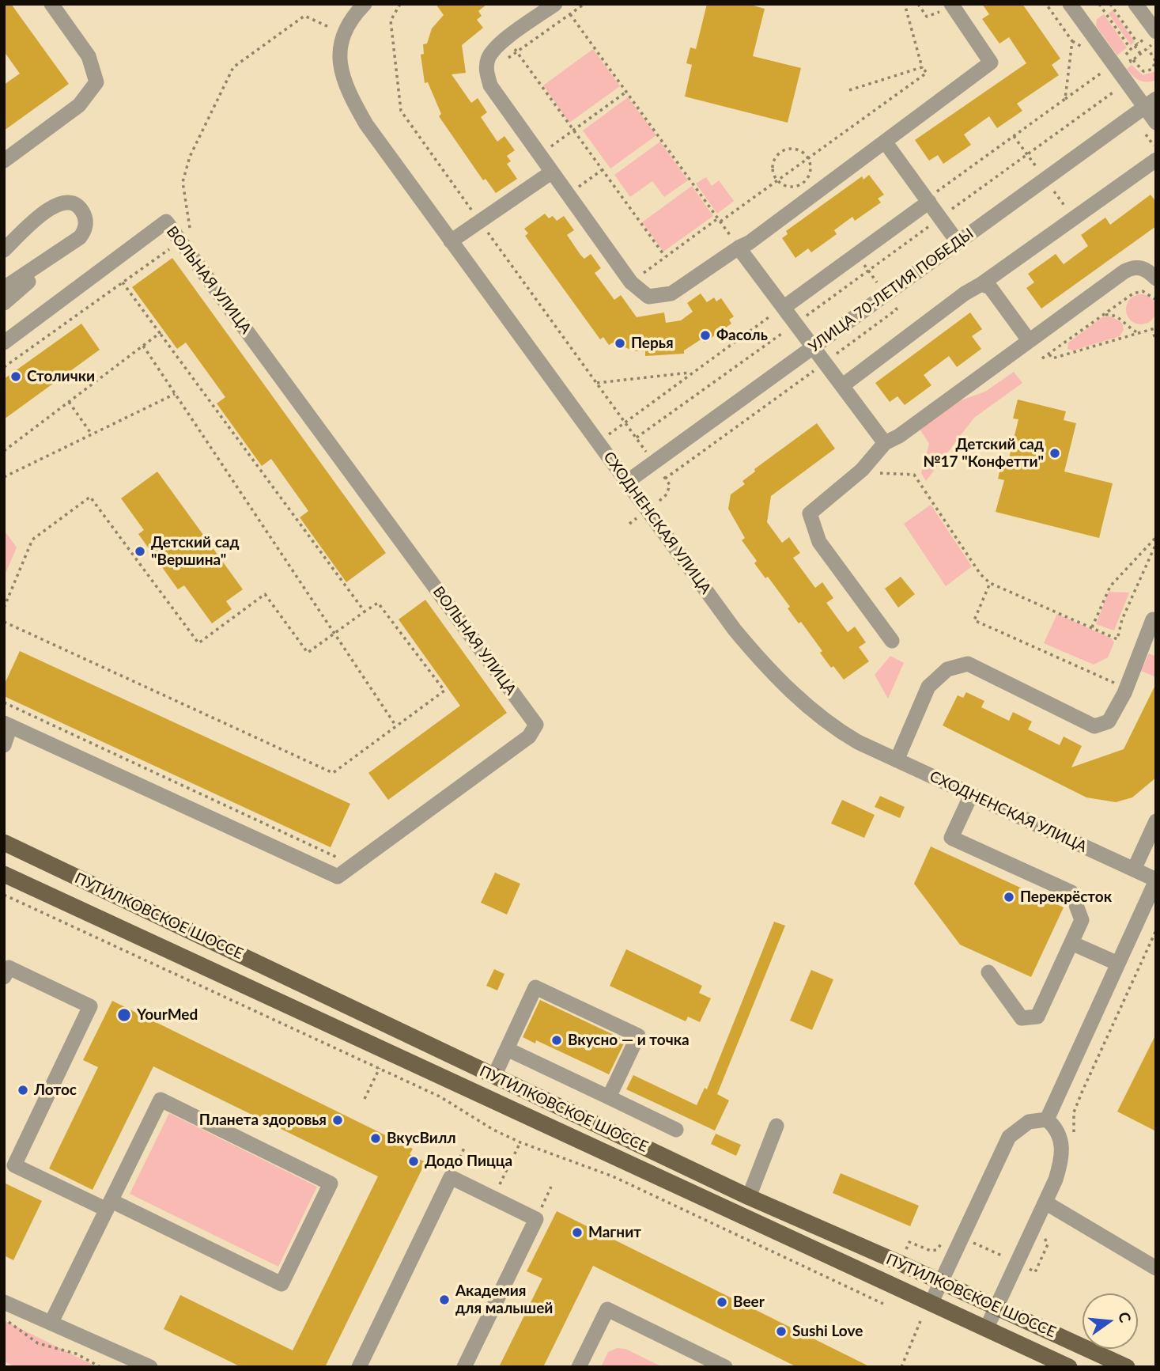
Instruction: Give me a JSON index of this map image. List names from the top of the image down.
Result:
{
  "streets": {
    "main road": ["ПУТИЛКОВСКОЕ ШОССЕ"],
    "street": ["ВОЛЬНАЯ УЛИЦА", "УЛИЦА 70-ЛЕТИЯ ПОБЕДЫ", "СХОДНЕНСКАЯ УЛИЦА"]
  },
  "crossings": [
    ["УЛИЦА 70-ЛЕТИЯ ПОБЕДЫ", "СХОДНЕНСКАЯ УЛИЦА"]
  ],
  "places": [
    "Фасоль",
    "Перья",
    "Столички",
    "Детский сад №17 \"Конфетти\"",
    "Детский сад \"Вершина\"",
    "Перекрёсток",
    "YourMed",
    "Вкусно — и точка",
    "Лотос",
    "Планета здоровья",
    "ВкусВилл",
    "Додо Пицца",
    "Магнит",
    "Академия для малышей",
    "Beer",
    "Sushi Love"
  ],
  "north": "right"
}
